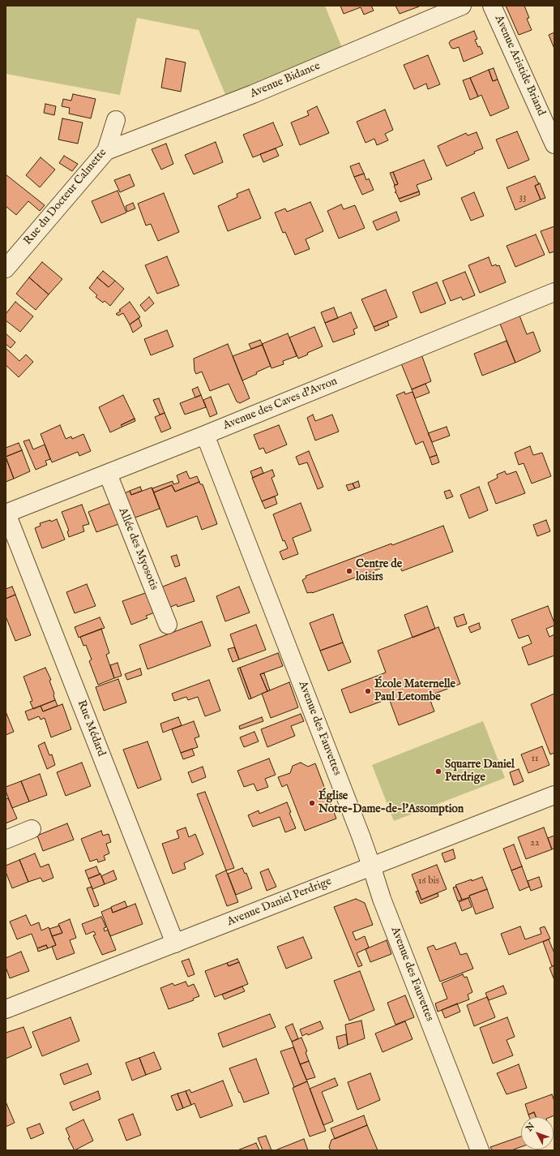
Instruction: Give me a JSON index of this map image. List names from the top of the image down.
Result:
{
  "streets": {
    "street": [
      "Avenue Aristide Briand",
      "Avenue Bidance",
      "Rue du Docteur Calmette",
      "Avenue des Caves d'Avron",
      "Allée des Myosotis",
      "Rue Médard",
      "Avenue des Fauvettes",
      "Avenue Daniel Perdrige"
    ]
  },
  "crossings": [
    ["Avenue Bidance", "Rue du Docteur Calmette"],
    ["Avenue des Caves d'Avron", "Allée des Myosotis"],
    ["Avenue des Caves d'Avron", "Rue Médard"],
    ["Avenue des Caves d'Avron", "Avenue des Fauvettes"],
    ["Rue Médard", "Avenue Daniel Perdrige"],
    ["Avenue des Fauvettes", "Avenue Daniel Perdrige"]
  ],
  "places": [
    "Centre de loisirs",
    "École Maternelle Paul Letombe",
    "Squarre Daniel Perdrige",
    "Église Notre-Dame-de-l'Assomption"
  ],
  "house_numbers": [
    "33",
    "11",
    "22",
    "16 bis"
  ],
  "north": "top left"
}
